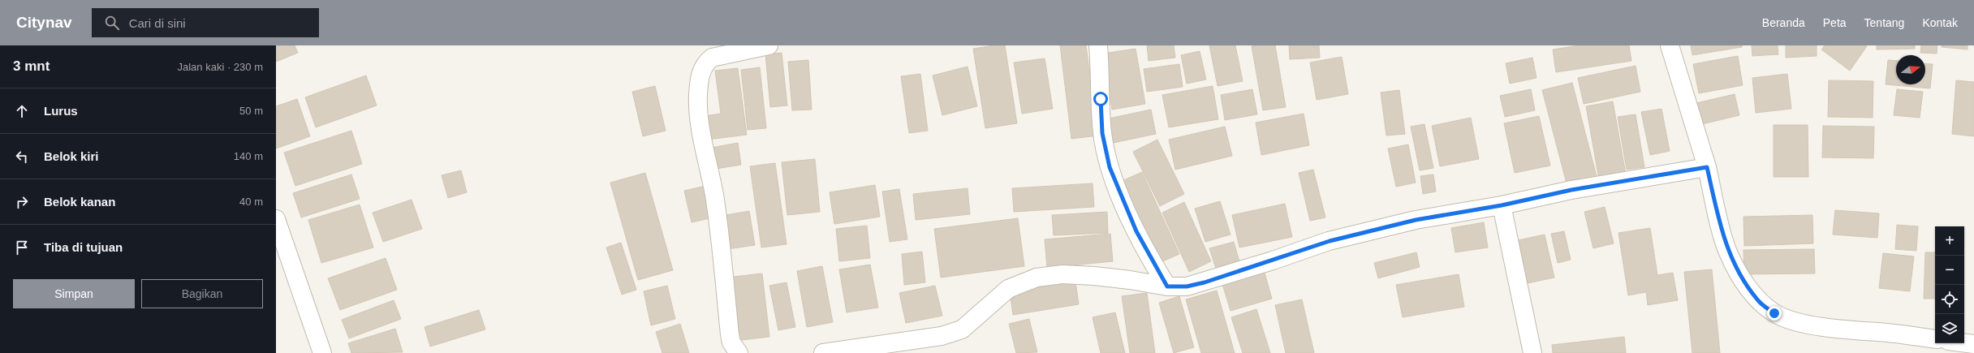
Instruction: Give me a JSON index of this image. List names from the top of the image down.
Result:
{
  "north": "right",
  "page": {
    "header": "Citynav",
    "search": "Cari di sini",
    "nav": [
      "Beranda",
      "Peta",
      "Tentang",
      "Kontak"
    ],
    "heading": ["3 mnt", "Jalan kaki · 230 m"],
    "list": [
      ["Lurus", "50 m"],
      ["Belok kiri", "140 m"],
      ["Belok kanan", "40 m"],
      "Tiba di tujuan"
    ],
    "map_buttons": ["+", "−"],
    "buttons": ["Simpan", "Bagikan"]
  }
}
